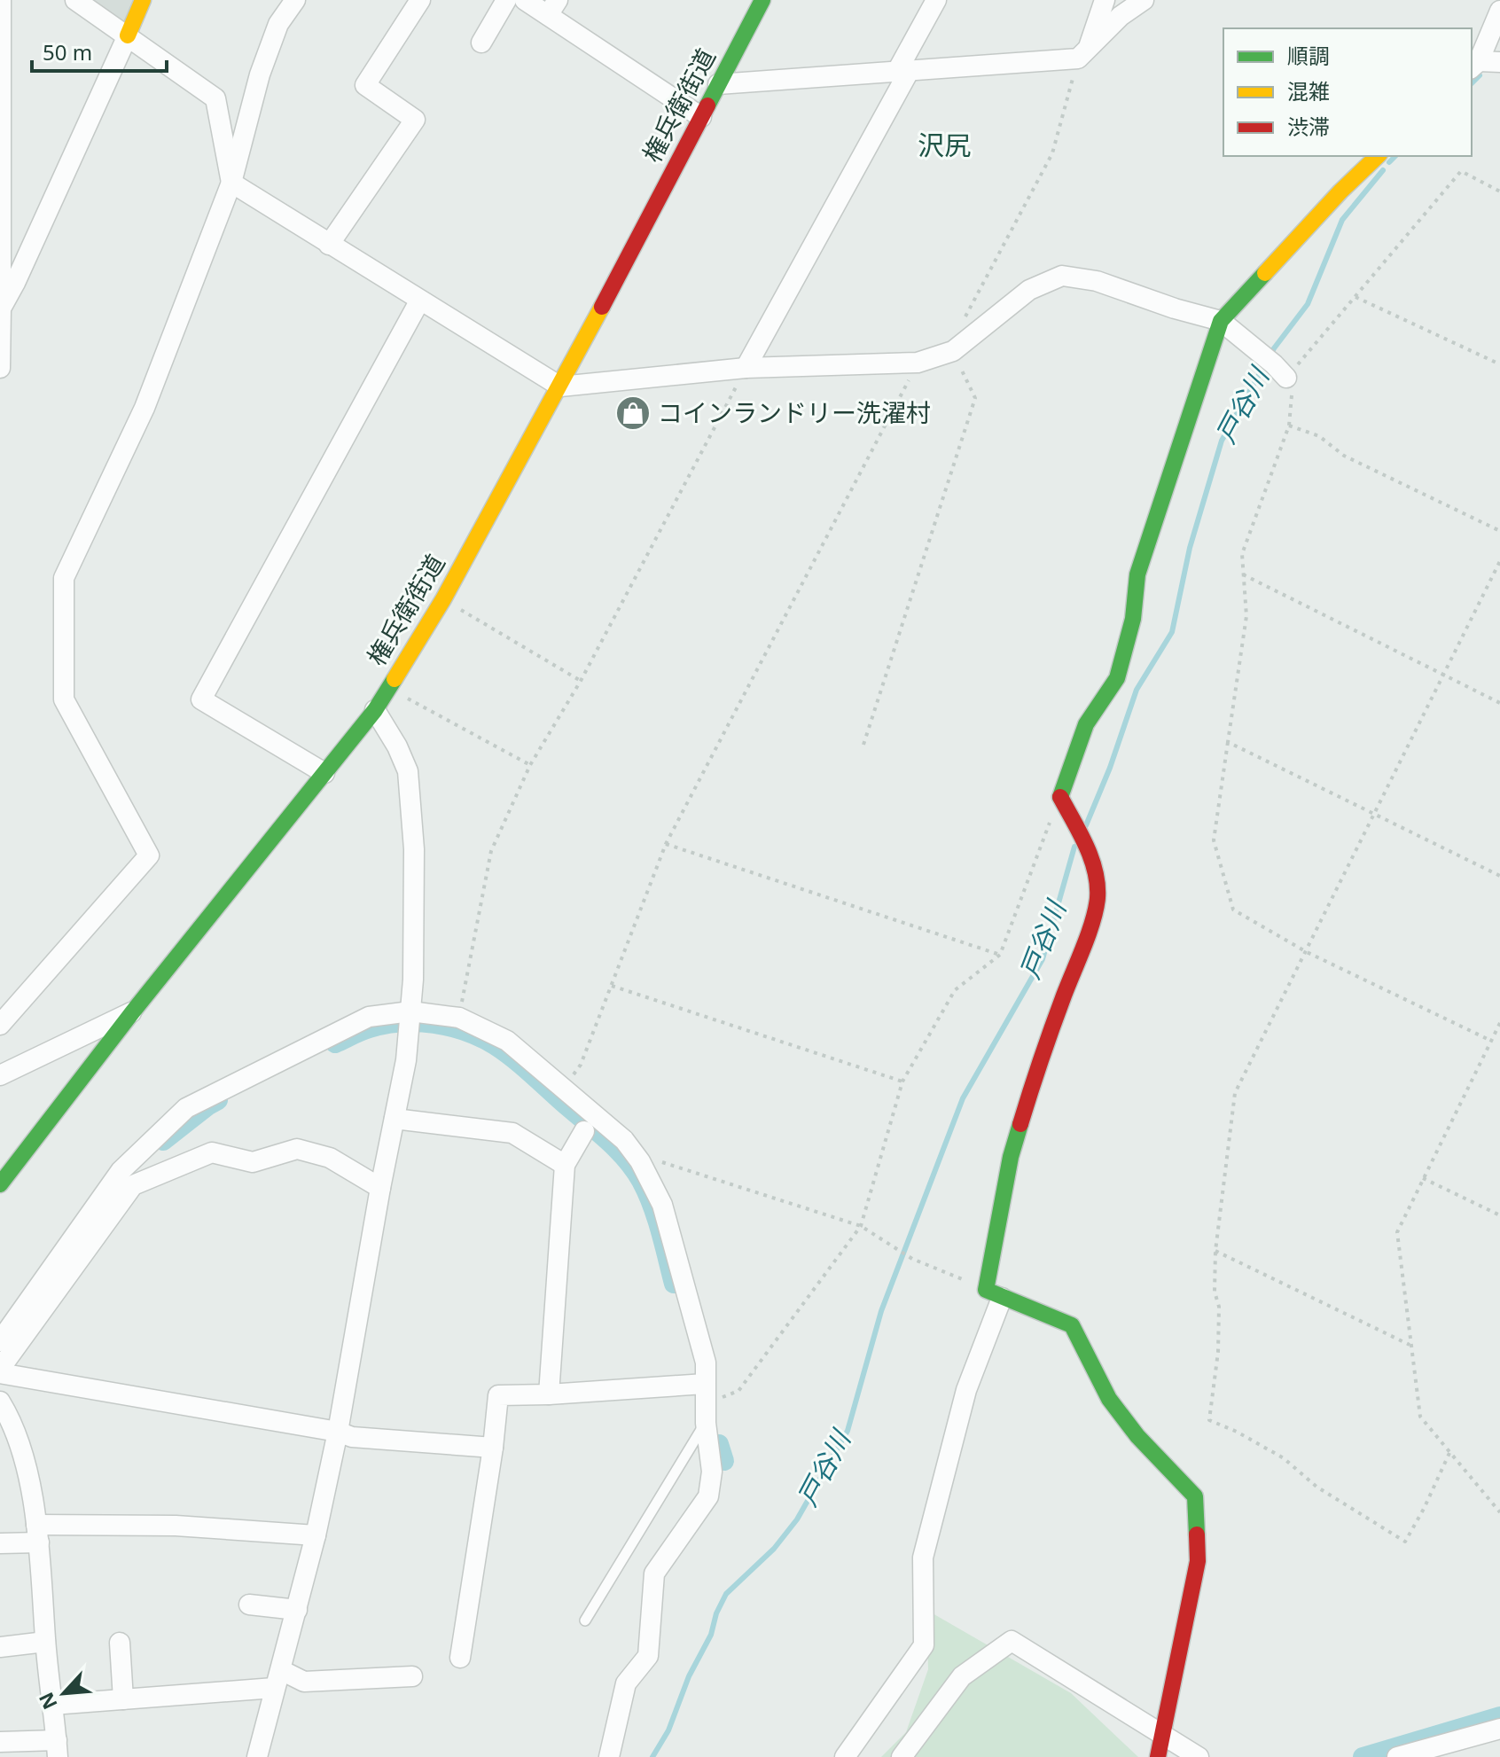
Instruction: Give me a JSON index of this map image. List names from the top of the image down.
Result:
{
  "streets": {
    "street": ["権兵衛街道"]
  },
  "districts": ["沢尻"],
  "water": ["戸谷川"],
  "places": {
    "shop": ["コインランドリー洗濯村"]
  },
  "legend": ["順調", "混雑", "渋滞"],
  "scale_bar": "50 m",
  "north": "bottom left"
}
